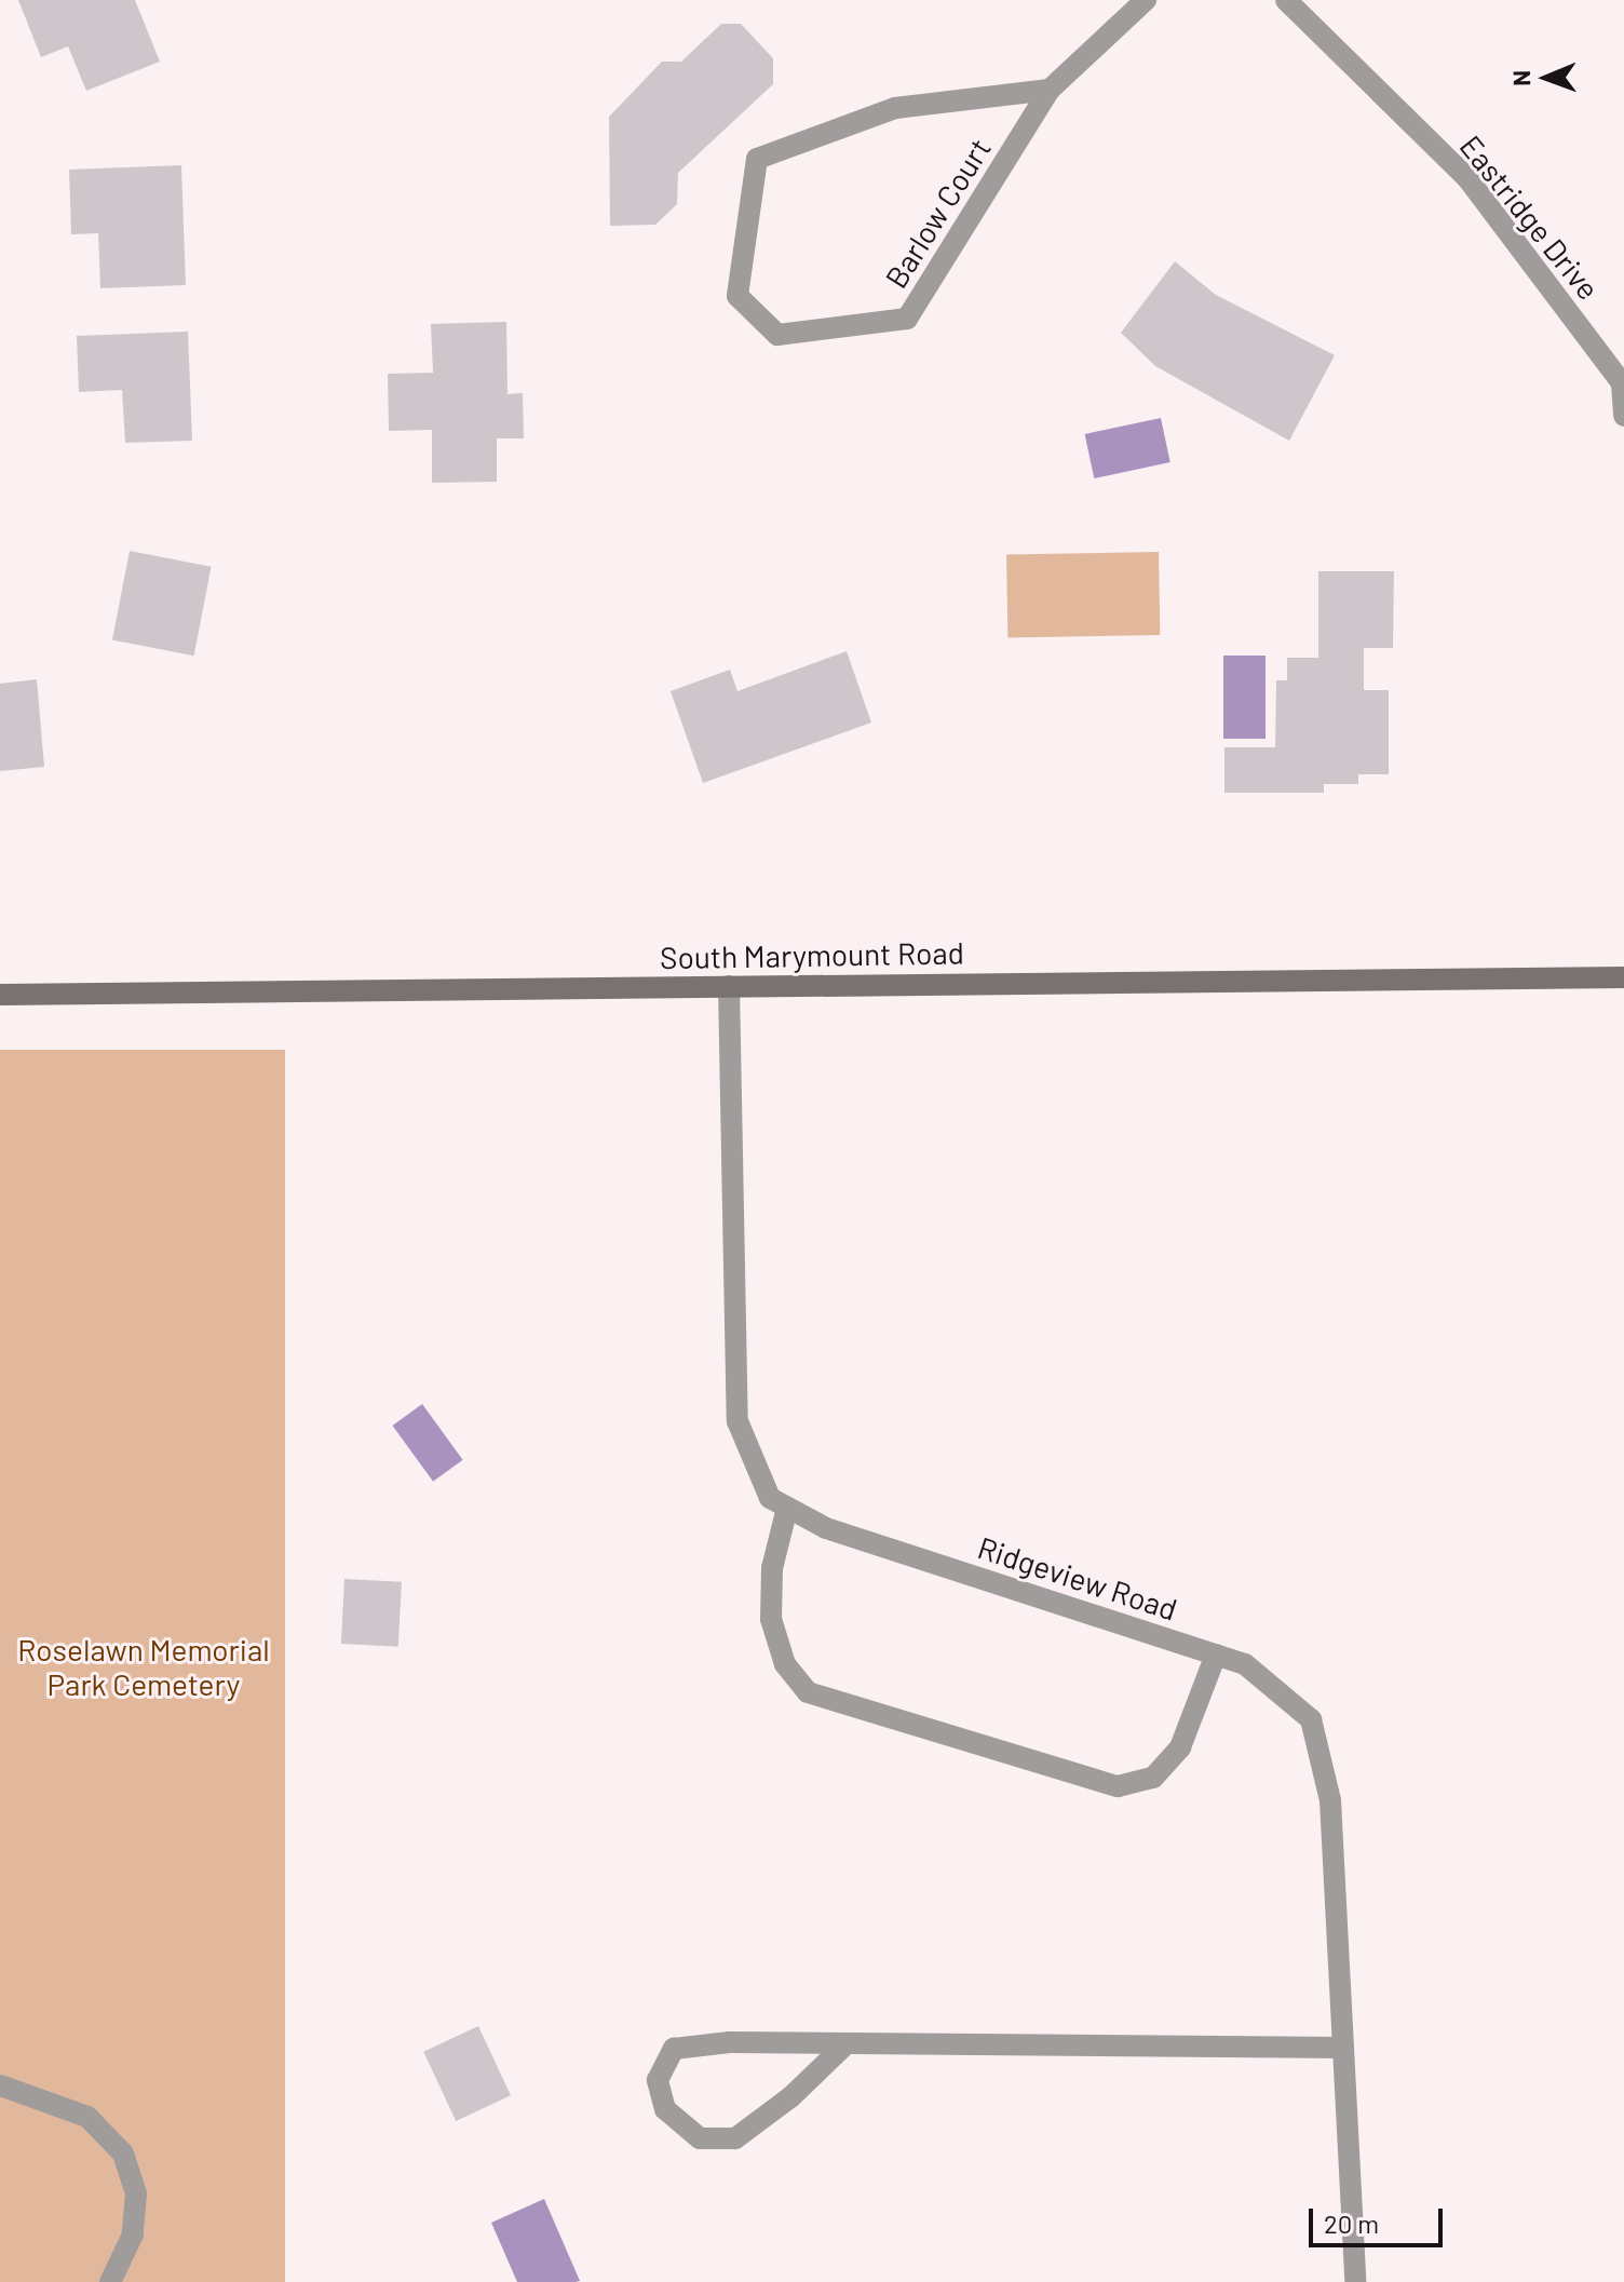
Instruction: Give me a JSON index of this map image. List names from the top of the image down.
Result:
{
  "streets": {
    "street": [
      "Barlow Court",
      "Eastridge Drive",
      "South Marymount Road",
      "Ridgeview Road"
    ]
  },
  "crossings": [
    ["South Marymount Road", "Ridgeview Road"]
  ],
  "parks": ["Roselawn Memorial Park Cemetery"],
  "scale_bar": "20 m",
  "north": "left"
}
